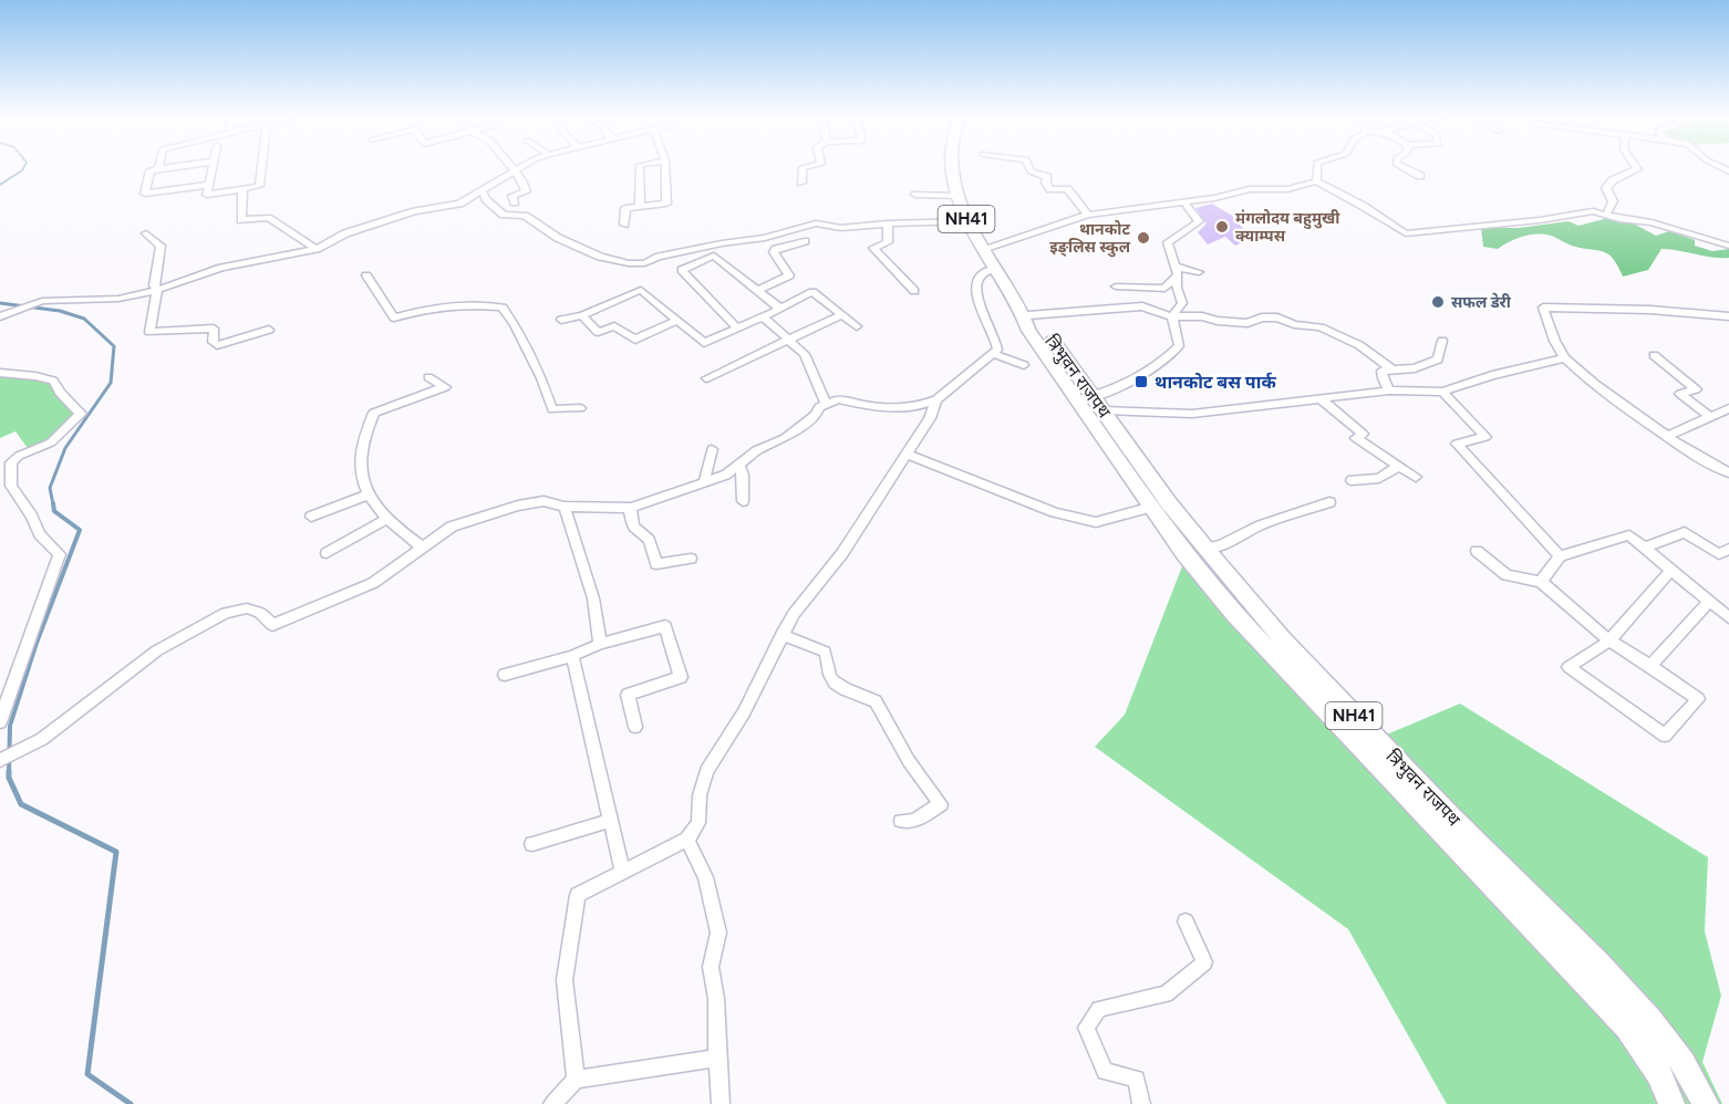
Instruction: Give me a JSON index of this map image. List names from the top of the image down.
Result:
{
  "streets": {
    "highway": ["NH41", "त्रिभुवन राजपथ"]
  },
  "places": {
    "other": ["मंगलोदय बहुमुखी क्याम्पस", "थानकोट इङ्लिस स्कुल", "सफल डेरी"],
    "transit": ["थानकोट बस पार्क"]
  }
}
